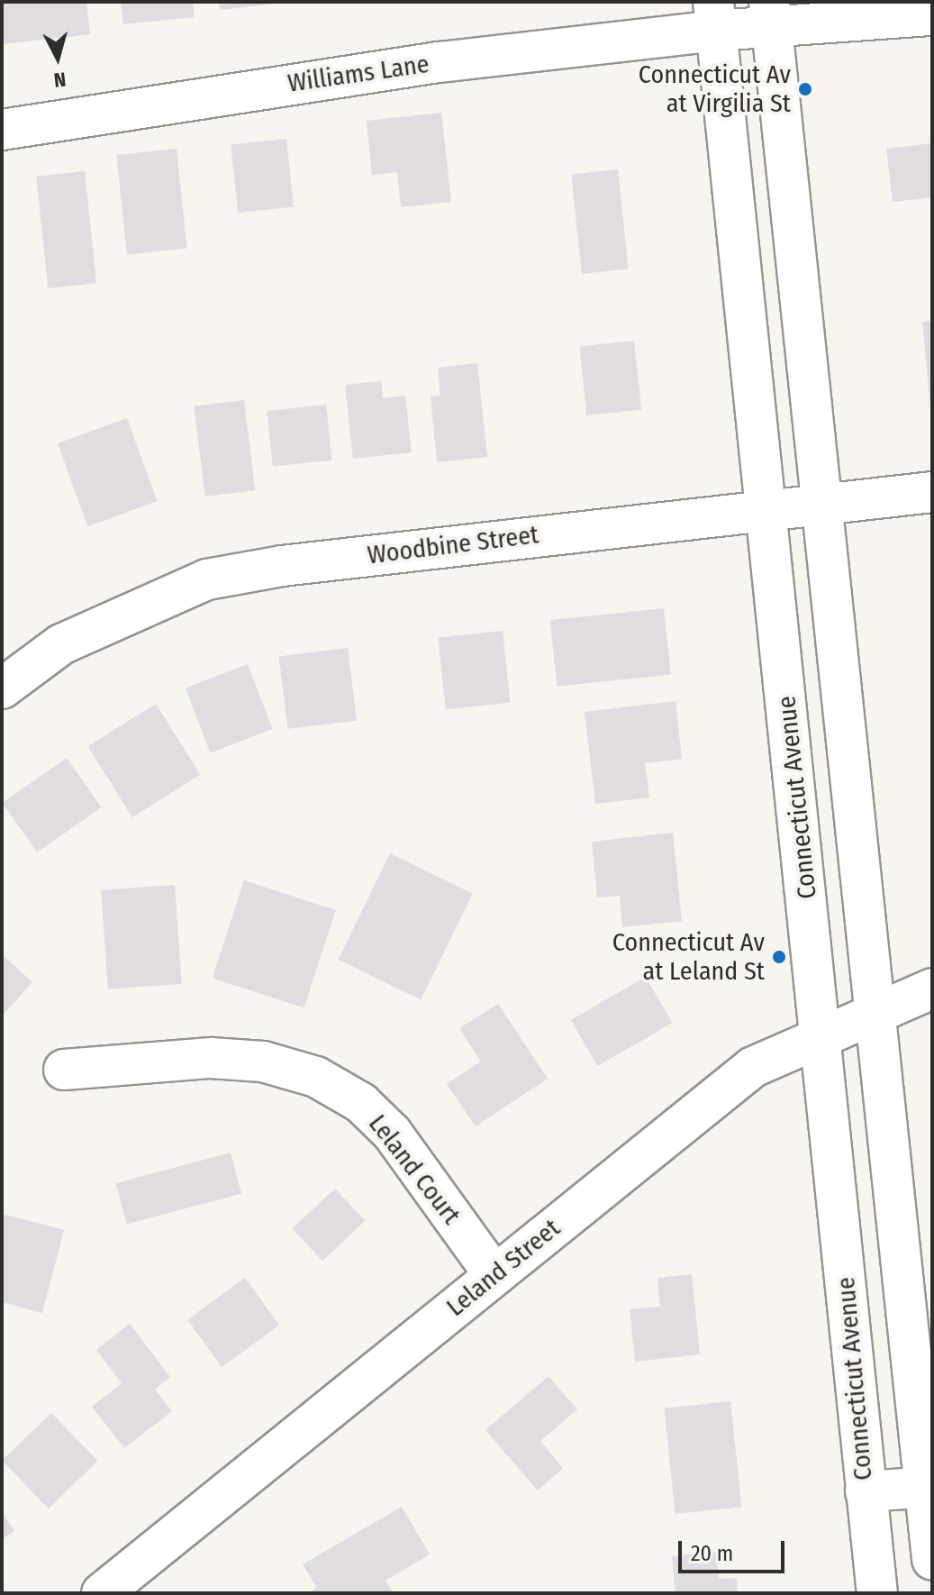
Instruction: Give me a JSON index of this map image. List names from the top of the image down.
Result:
{
  "streets": {
    "street": [
      "Williams Lane",
      "Woodbine Street",
      "Connecticut Avenue",
      "Leland Court",
      "Leland Street"
    ]
  },
  "crossings": [
    ["Williams Lane", "Connecticut Avenue"],
    ["Woodbine Street", "Connecticut Avenue"],
    ["Connecticut Avenue", "Leland Street"],
    ["Leland Court", "Leland Street"]
  ],
  "places": ["Connecticut Av at Virgilia St", "Connecticut Av at Leland St"],
  "scale_bar": "20 m",
  "north": "bottom"
}
